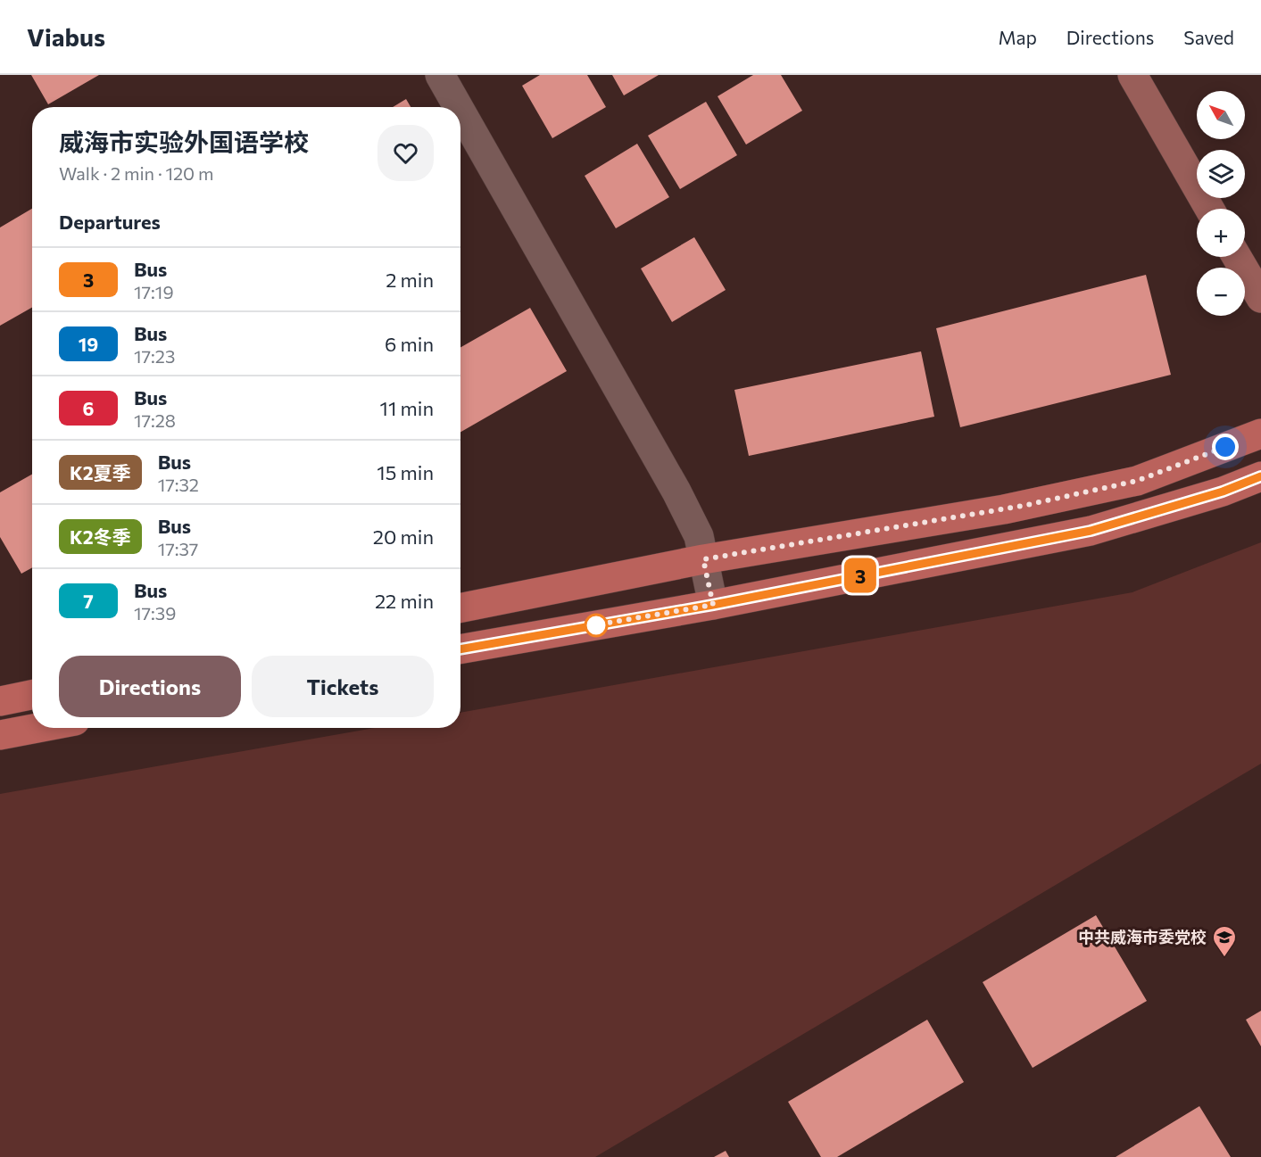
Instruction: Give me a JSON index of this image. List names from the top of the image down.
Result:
{
  "places": {
    "school or university": ["中共威海市委党校"]
  },
  "lines": ["bus line 3"],
  "north": "top left",
  "page": {
    "header": "Viabus",
    "nav": ["Map", "Directions", "Saved"],
    "on_map": "3",
    "map_buttons": ["+", "−"],
    "heading": [
      ["威海市实验外国语学校", "Walk · 2 min · 120 m"],
      "Departures"
    ],
    "list": [
      {
        "mark": "3",
        "name": "Bus",
        "note": "17:19",
        "value": "2 min"
      },
      {
        "mark": "19",
        "name": "Bus",
        "note": "17:23",
        "value": "6 min"
      },
      {
        "mark": "6",
        "name": "Bus",
        "note": "17:28",
        "value": "11 min"
      },
      {
        "mark": "K2夏季",
        "name": "Bus",
        "note": "17:32",
        "value": "15 min"
      },
      {
        "mark": "K2冬季",
        "name": "Bus",
        "note": "17:37",
        "value": "20 min"
      },
      {
        "mark": "7",
        "name": "Bus",
        "note": "17:39",
        "value": "22 min"
      }
    ],
    "buttons": ["Directions", "Tickets"]
  }
}
